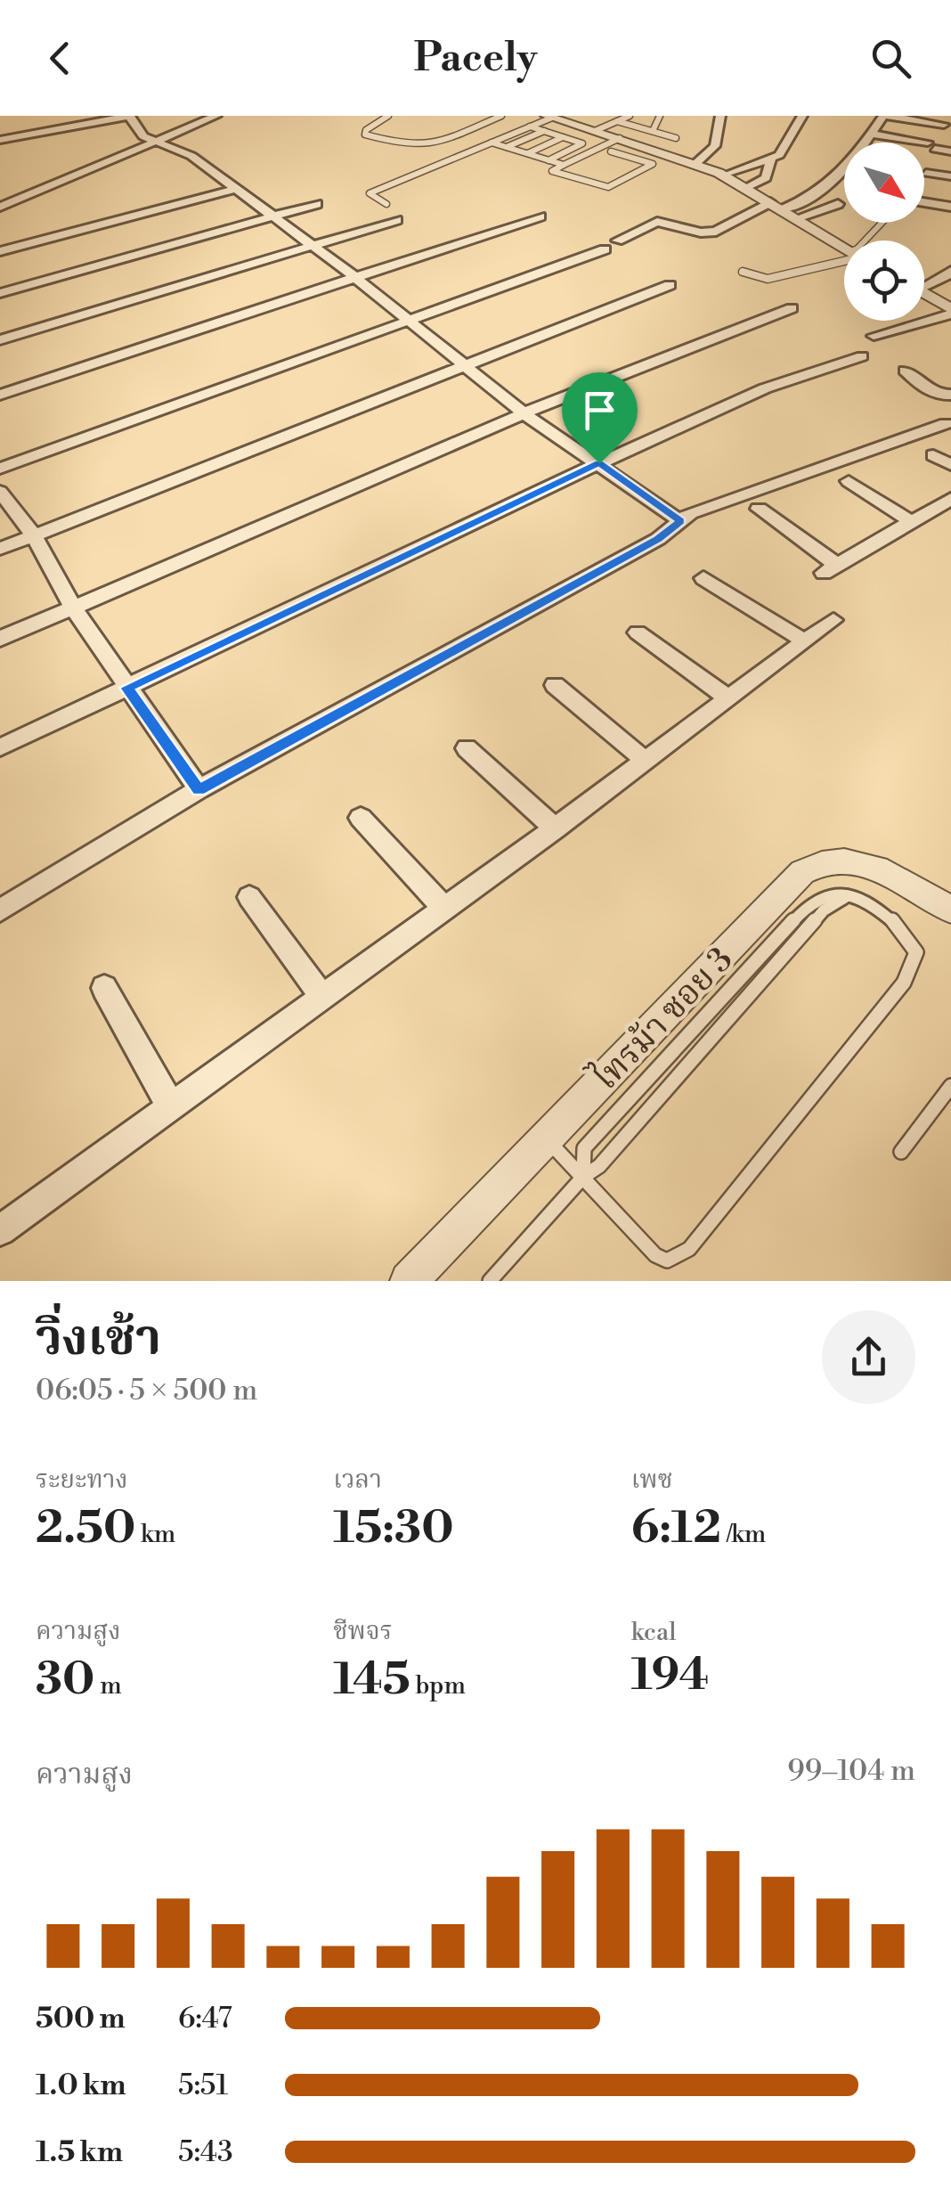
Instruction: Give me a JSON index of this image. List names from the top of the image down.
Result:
{
  "streets": {
    "street": ["ไทรม้า ซอย 3"]
  },
  "north": "bottom right",
  "page": {
    "header": "Pacely",
    "heading": ["วิ่งเช้า", "06:05 · 5 × 500 m"],
    "stats": [
      ["ระยะทาง", "2.50 km"],
      ["เวลา", "15:30"],
      ["เพซ", "6:12 /km"],
      ["ความสูง", "30 m"],
      ["ชีพจร", "145 bpm"],
      ["kcal", "194"]
    ],
    "chart": ["ความสูง", "99–104 m"],
    "list": [
      {
        "name": "500 m",
        "note": "6:47"
      },
      {
        "name": "1.0 km",
        "note": "5:51"
      },
      {
        "name": "1.5 km",
        "note": "5:43"
      }
    ]
  }
}
